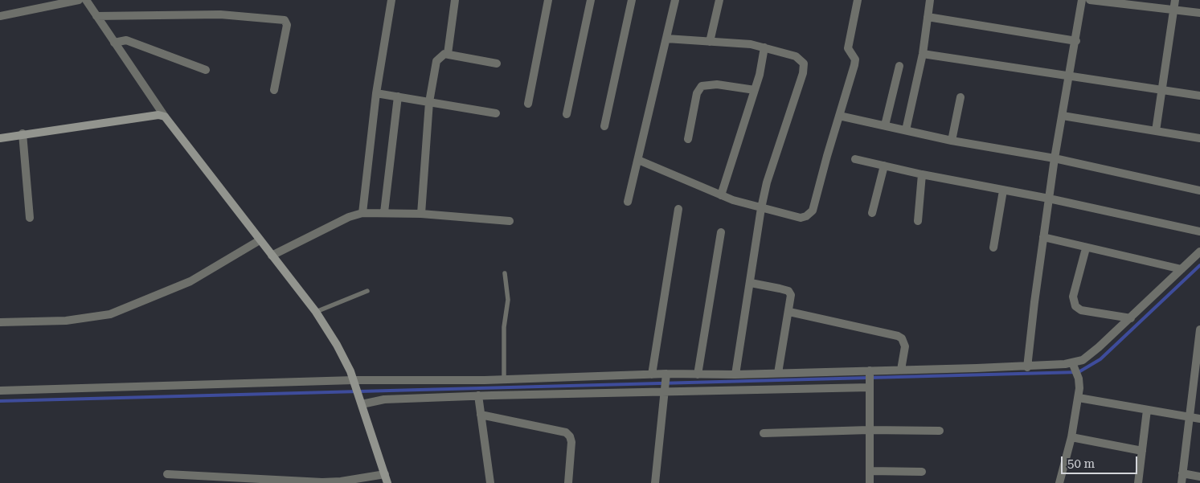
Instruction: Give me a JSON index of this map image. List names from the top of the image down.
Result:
{
  "scale_bar": "50 m"
}
